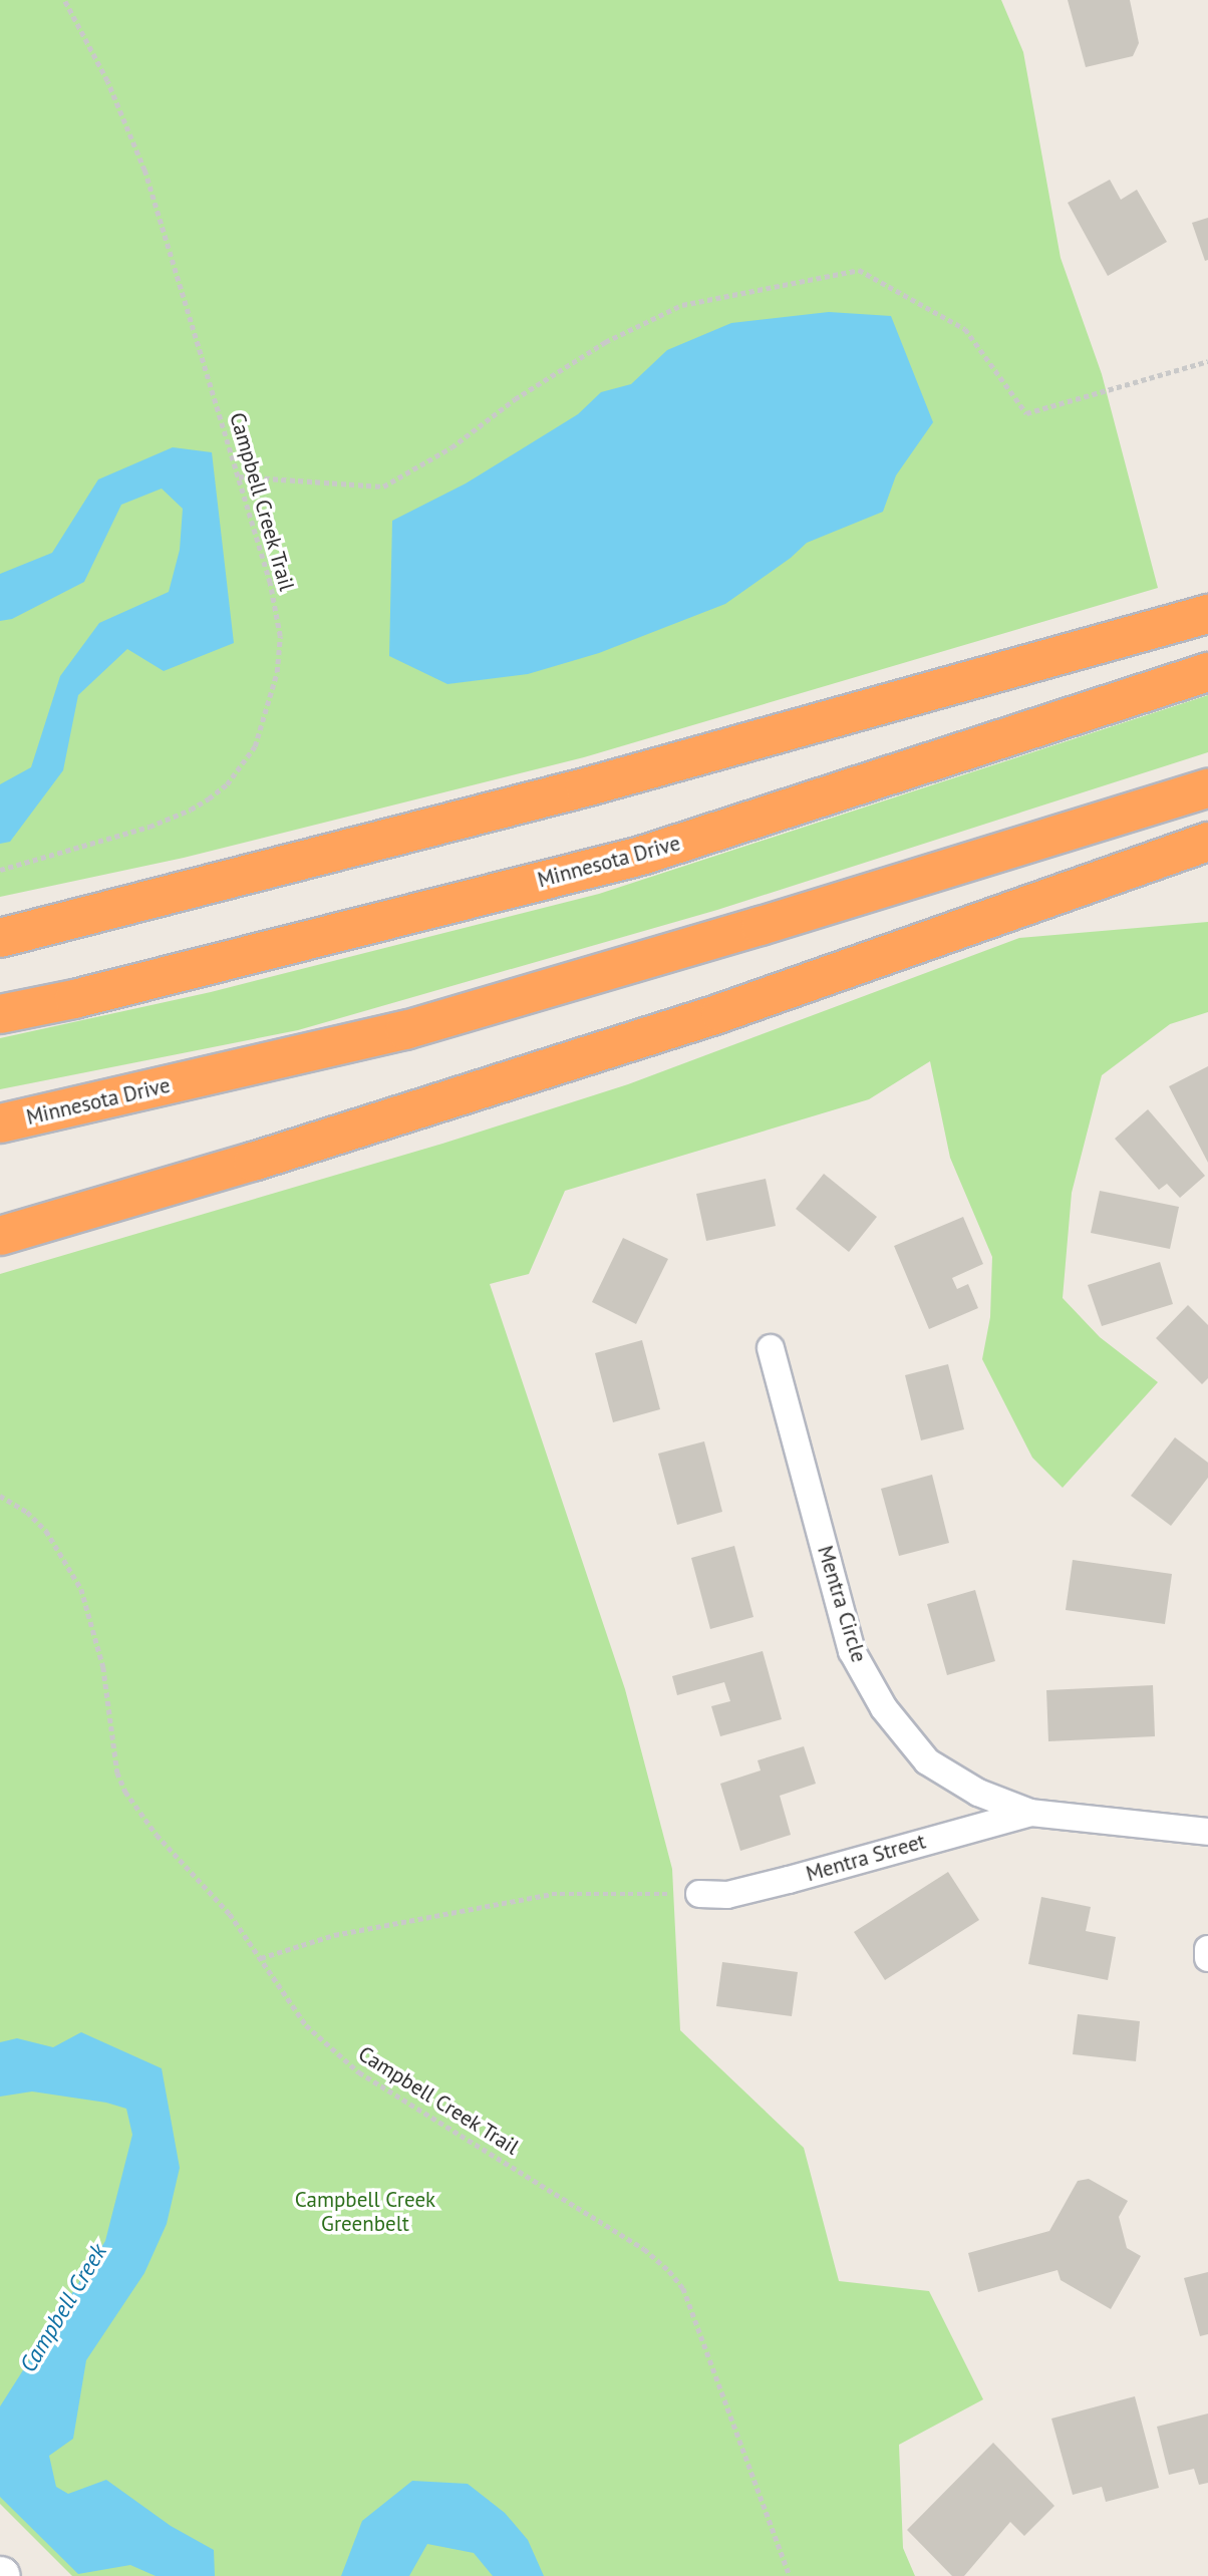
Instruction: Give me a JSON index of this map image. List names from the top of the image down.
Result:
{
  "streets": {
    "highway": ["Minnesota Drive"],
    "street": ["Mentra Circle", "Mentra Street"],
    "path": ["Campbell Creek Trail"]
  },
  "crossings": [
    ["Mentra Circle", "Mentra Street"]
  ],
  "water": ["Campbell Creek"],
  "parks": ["Campbell Creek Greenbelt"]
}
